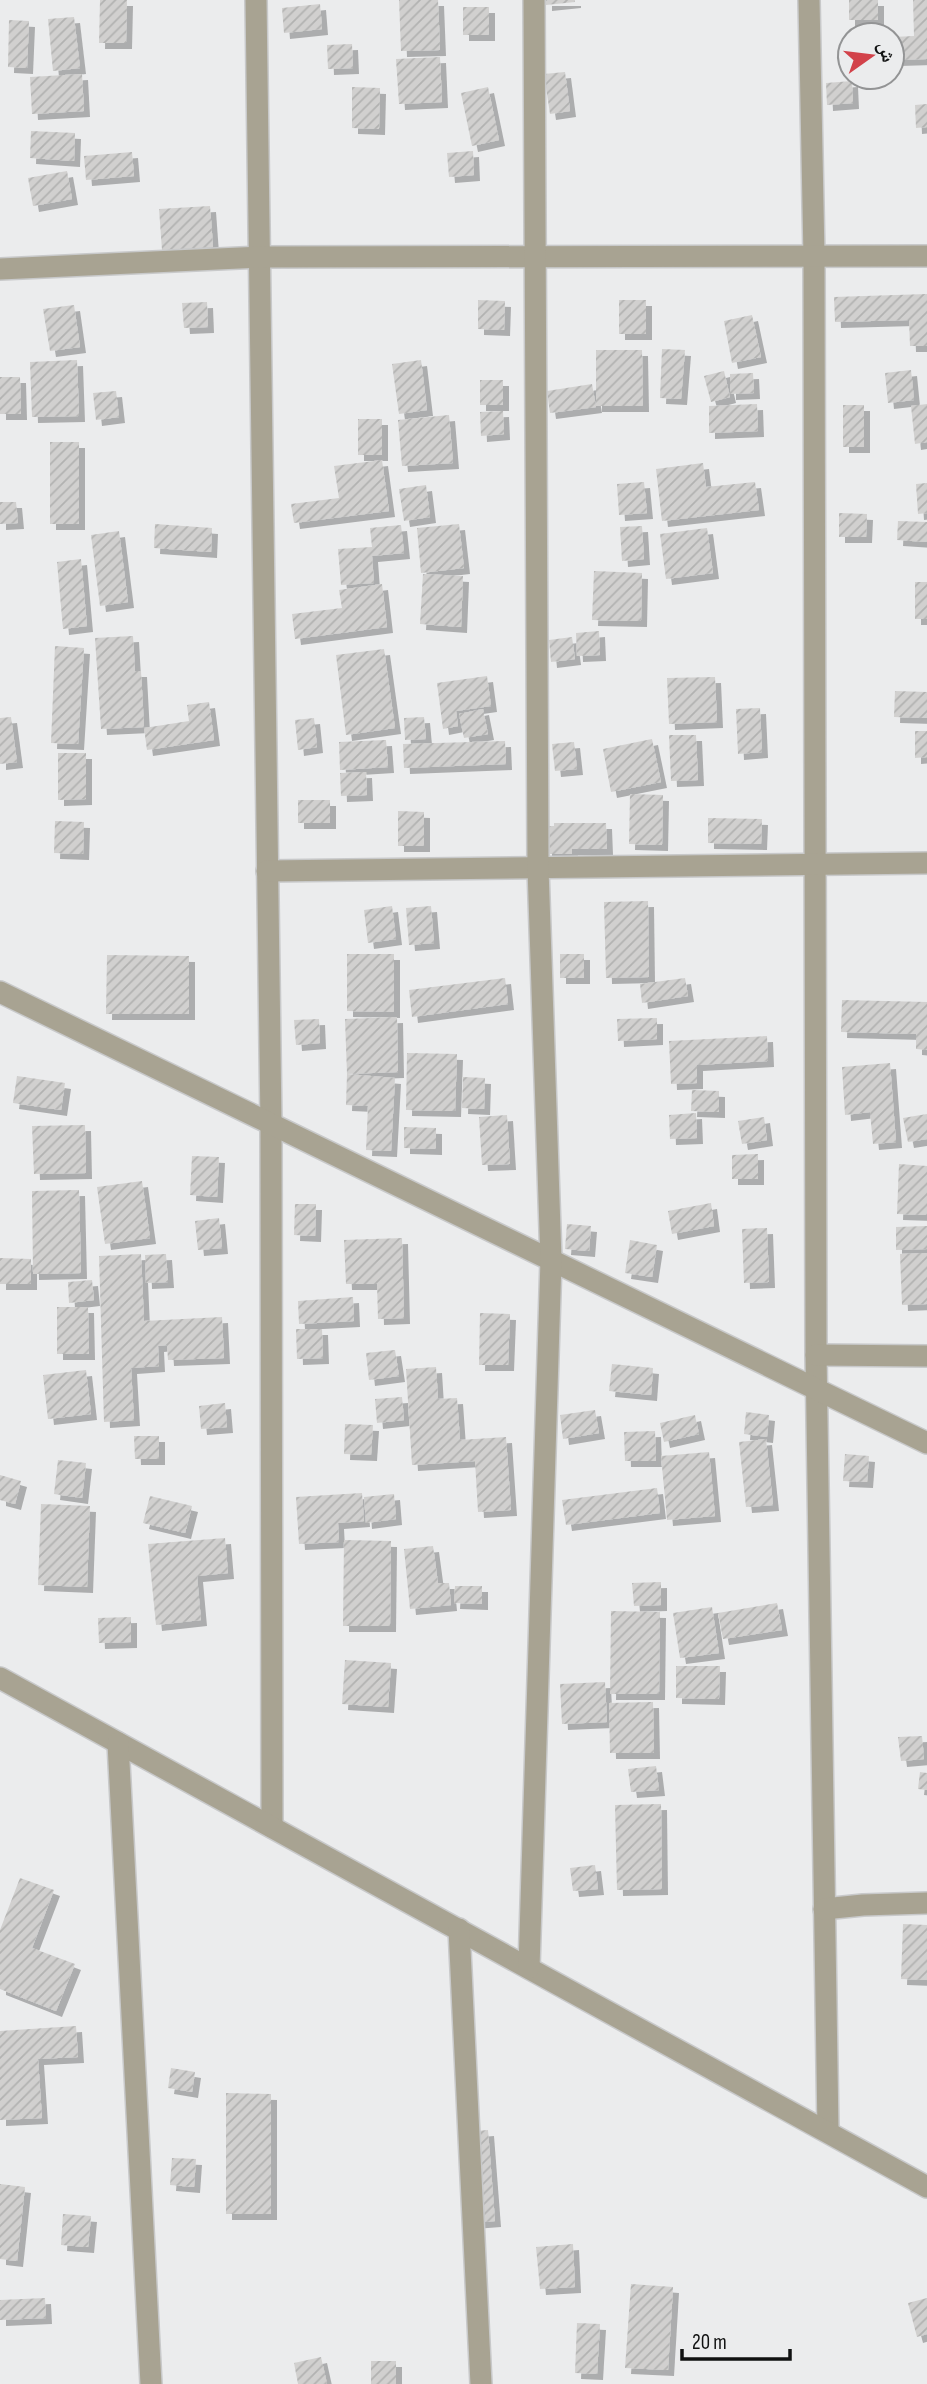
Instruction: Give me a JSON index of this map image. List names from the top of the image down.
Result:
{
  "scale_bar": "20 m",
  "north": "right"
}
